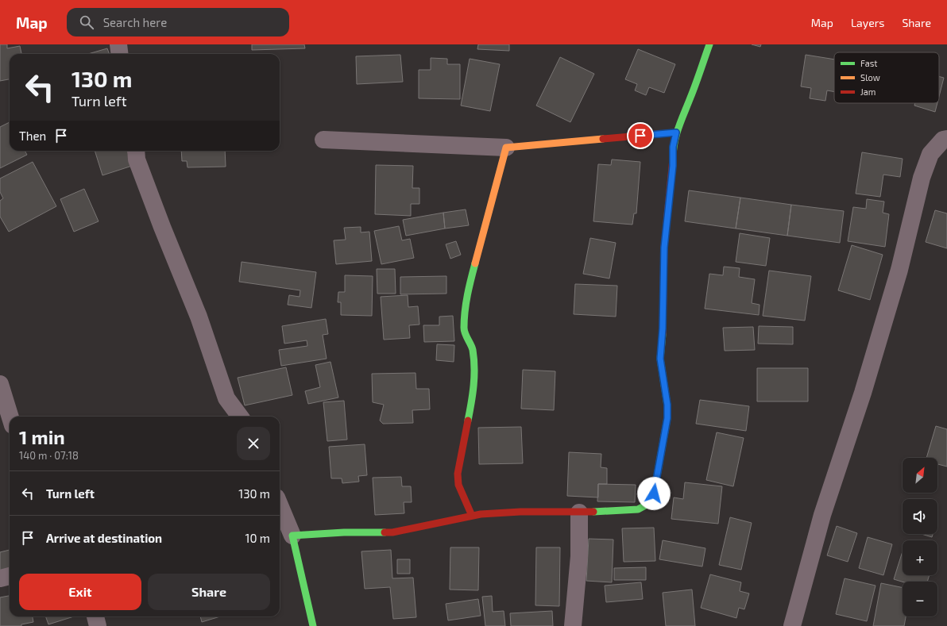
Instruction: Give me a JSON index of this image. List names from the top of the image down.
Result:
{
  "legend": ["Fast", "Slow", "Jam"],
  "north": "top right",
  "page": {
    "header": "Map",
    "search": "Search here",
    "nav": ["Map", "Layers", "Share"],
    "turn": ["130 m", "Turn left"],
    "then": "Then",
    "heading": ["1 min", "140 m · 07:18"],
    "map_buttons": ["+", "−"],
    "list": [
      {
        "name": "Turn left",
        "value": "130 m"
      },
      {
        "name": "Arrive at destination",
        "value": "10 m"
      }
    ],
    "buttons": ["Exit", "Share"]
  }
}
